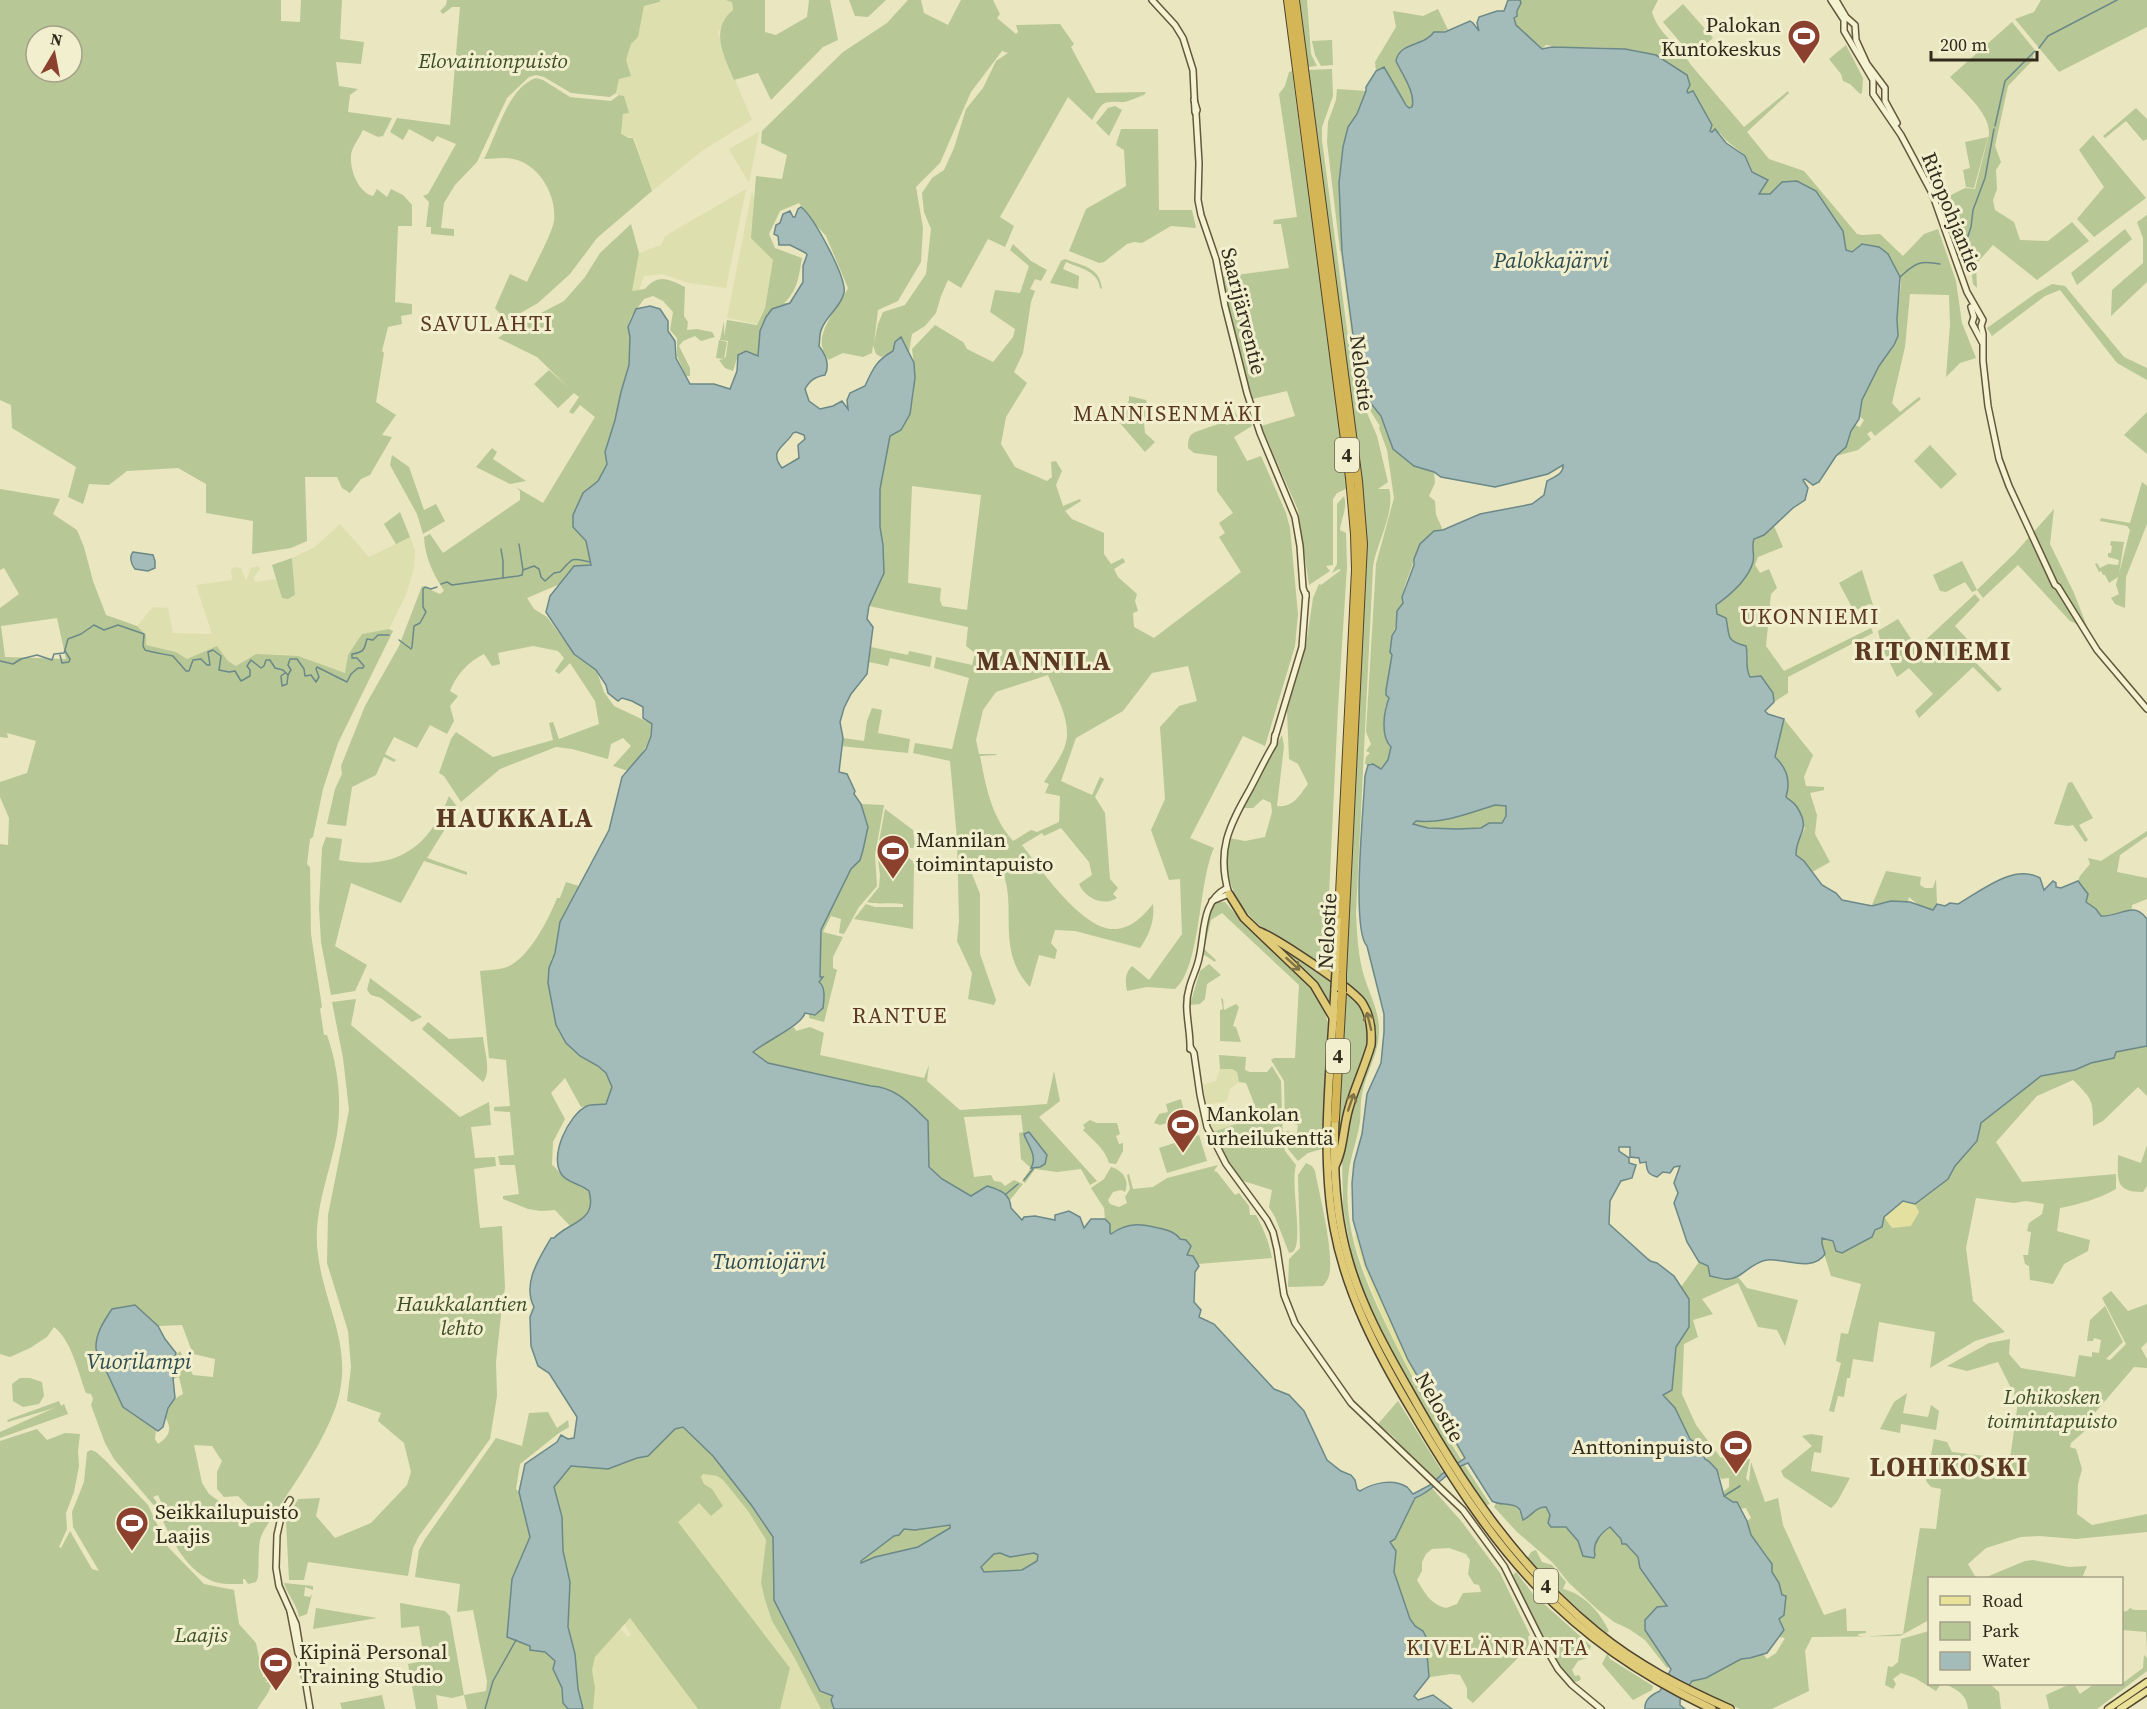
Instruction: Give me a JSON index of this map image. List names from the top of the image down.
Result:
{
  "streets": {
    "highway": ["Nelostie", "4"],
    "main road": ["Ritopohjantie", "Saarijärventie"]
  },
  "districts": [
    "SAVULAHTI",
    "MANNISENMÄKI",
    "UKONNIEMI",
    "RITONIEMI",
    "MANNILA",
    "HAUKKALA",
    "RANTUE",
    "LOHIKOSKI",
    "KIVELÄNRANTA"
  ],
  "water": ["Palokkajärvi", "Tuomiojärvi", "Vuorilampi"],
  "parks": [
    "Elovainionpuisto",
    "Haukkalantien lehto",
    "Lohikosken toimintapuisto",
    "Laajis"
  ],
  "places": {
    "sports": [
      "Palokan Kuntokeskus",
      "Mannilan toimintapuisto",
      "Mankolan urheilukenttä",
      "Anttoninpuisto",
      "Seikkailupuisto Laajis",
      "Kipinä Personal Training Studio"
    ]
  },
  "legend": ["Road", "Park", "Water"],
  "scale_bar": "200 m",
  "north": "top"
}
